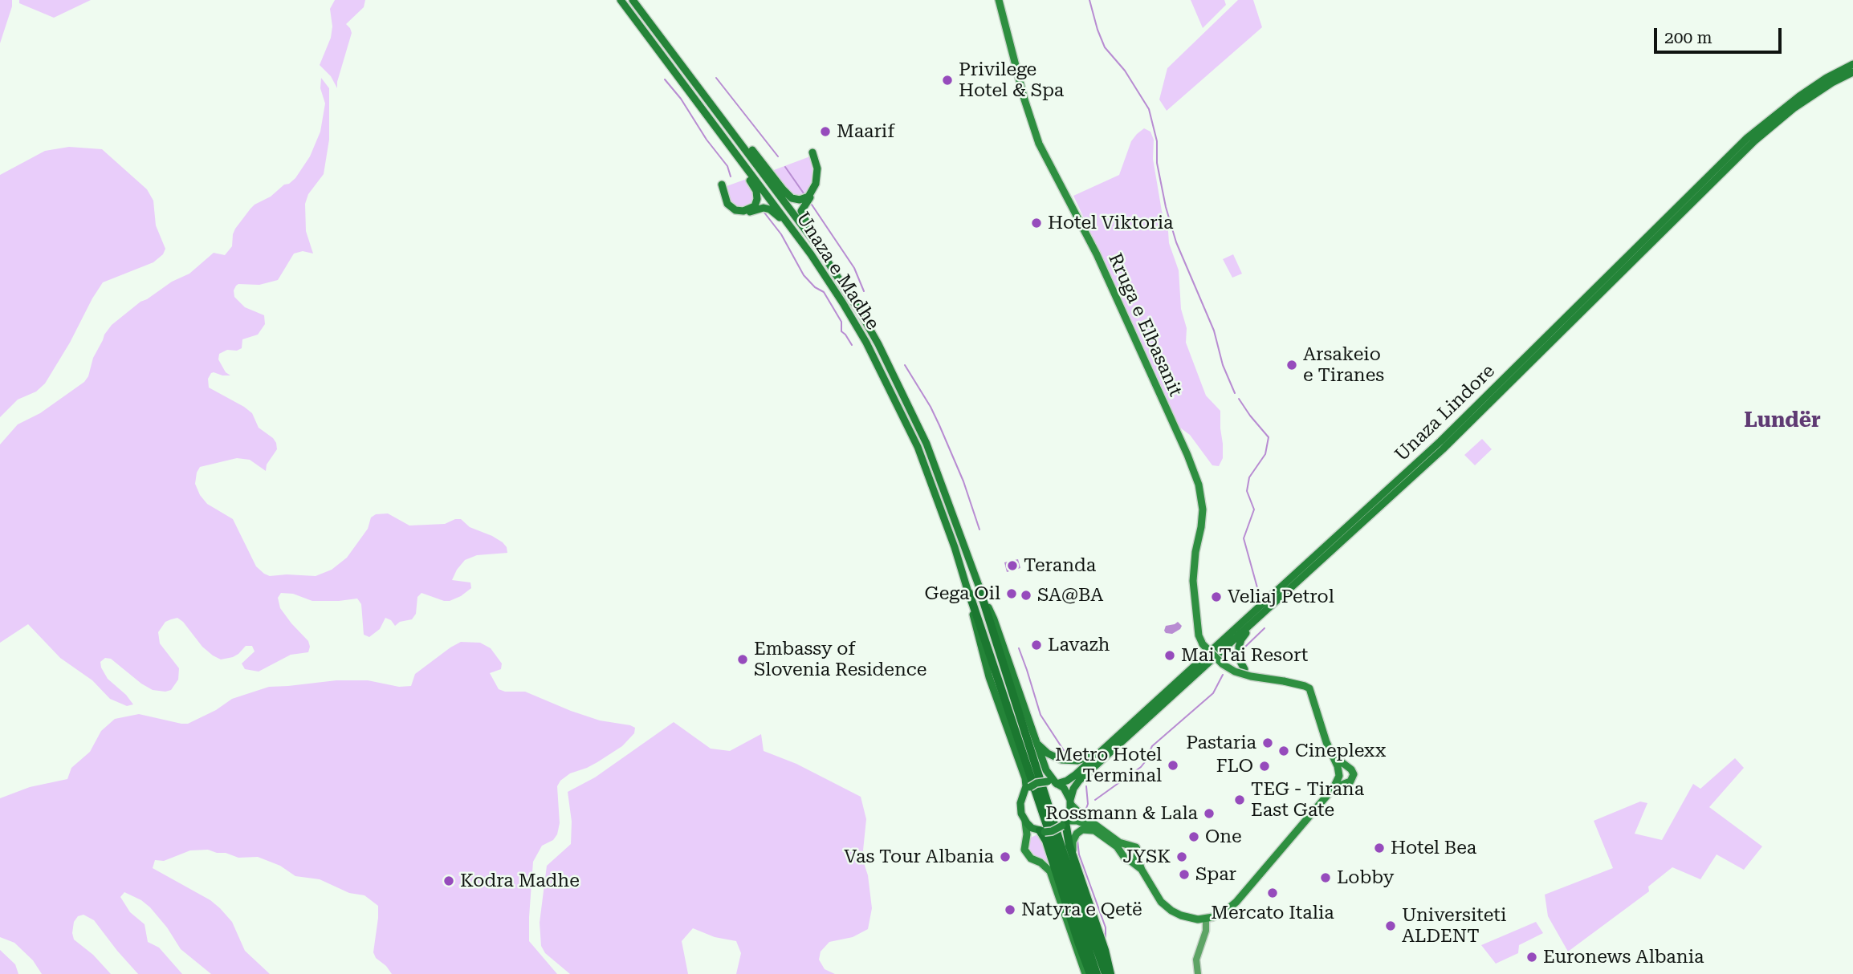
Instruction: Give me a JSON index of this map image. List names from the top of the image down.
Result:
{
  "streets": {
    "highway": ["Unaza e Madhe", "Unaza Lindore"],
    "main road": ["Rruga e Elbasanit"]
  },
  "crossings": [
    ["Unaza e Madhe", "Unaza Lindore"]
  ],
  "districts": ["Lundër"],
  "places": [
    "Privilege Hotel & Spa",
    "Maarif",
    "Hotel Viktoria",
    "Arsakeio e Tiranes",
    "Teranda",
    "Gega Oil",
    "SA@BA",
    "Veliaj Petrol",
    "Lavazh",
    "Mai Tai Resort",
    "Embassy of Slovenia Residence",
    "Pastaria",
    "Cineplexx",
    "Metro Hotel Terminal",
    "FLO",
    "TEG - Tirana East Gate",
    "Rossmann & Lala",
    "One",
    "Hotel Bea",
    "Vas Tour Albania",
    "JYSK",
    "Spar",
    "Lobby",
    "Kodra Madhe",
    "Mercato Italia",
    "Natyra e Qetë",
    "Universiteti ALDENT",
    "Euronews Albania"
  ],
  "scale_bar": "200 m"
}
